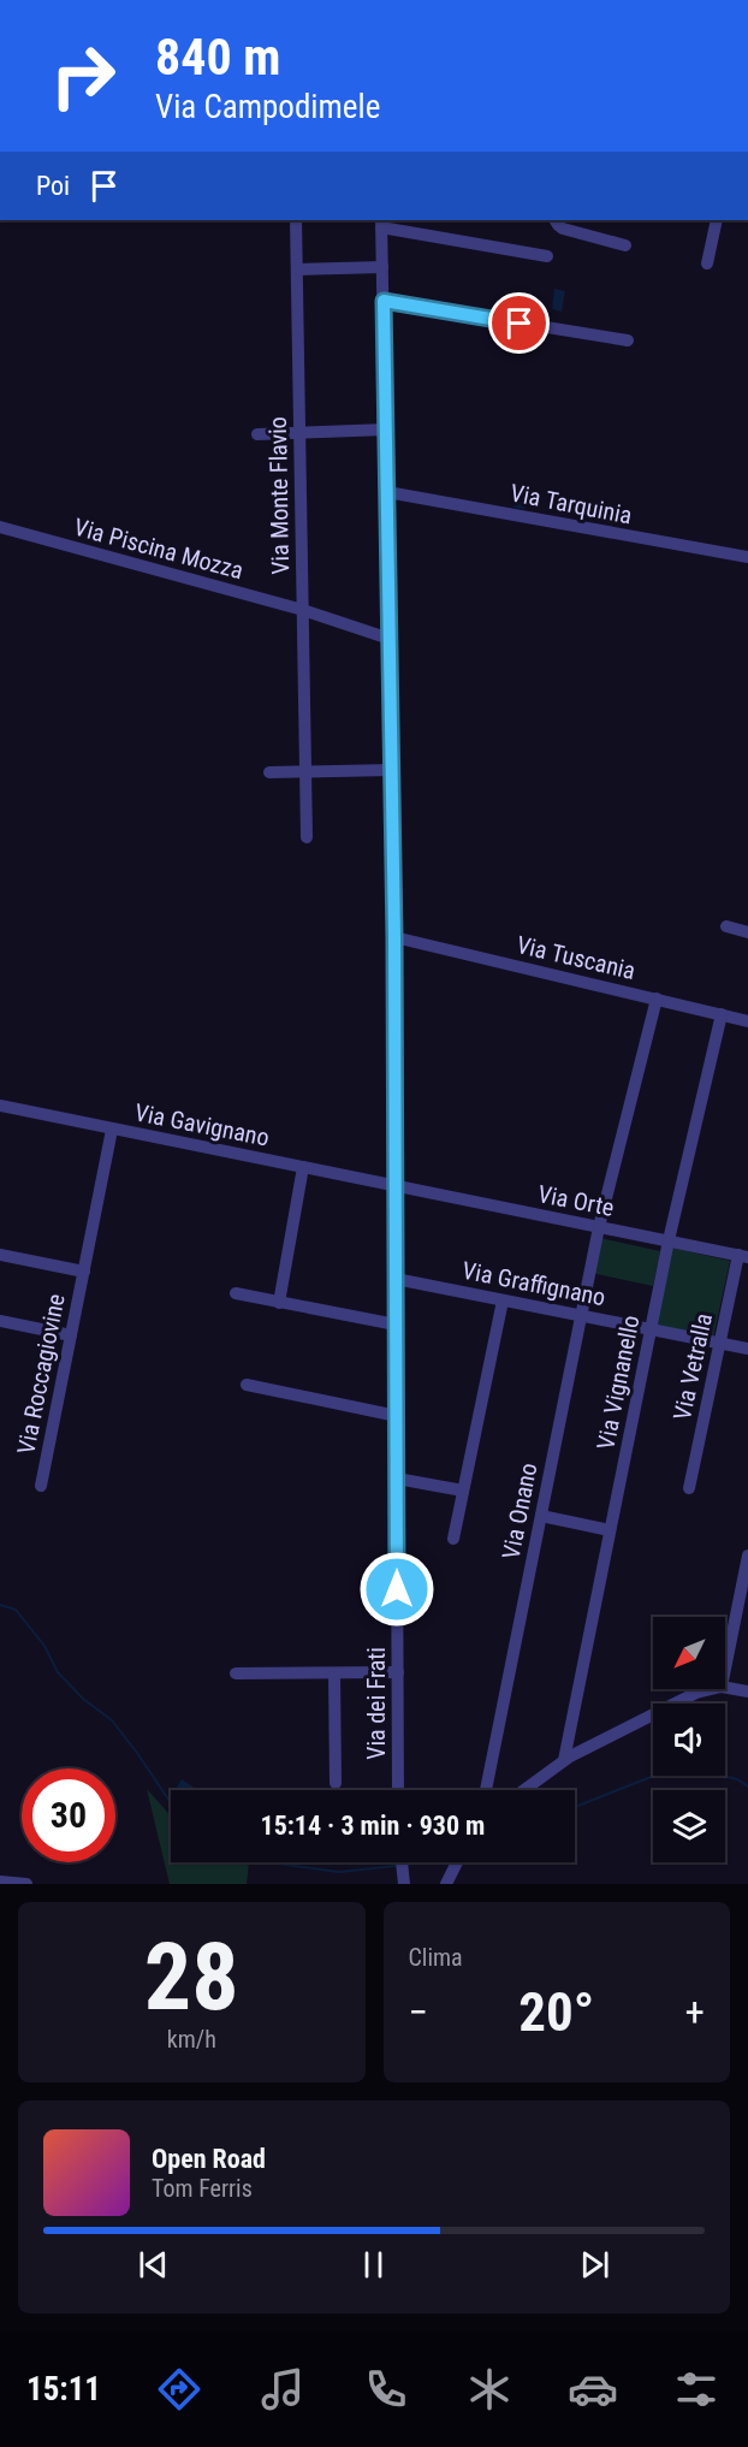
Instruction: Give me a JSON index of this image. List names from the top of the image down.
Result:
{
  "streets": {
    "street": [
      "Via Monte Flavio",
      "Via Tarquinia",
      "Via Piscina Mozza",
      "Via Tuscania",
      "Via Gavignano",
      "Via Orte",
      "Via Graffignano",
      "Via Vetralla",
      "Via Roccagiovine",
      "Via Vignanello",
      "Via Onano",
      "Via dei Frati"
    ]
  },
  "crossings": [
    ["Via Monte Flavio", "Via Piscina Mozza"],
    ["Via Tarquinia", "Via dei Frati"],
    ["Via Piscina Mozza", "Via dei Frati"],
    ["Via Tuscania", "Via Vignanello"],
    ["Via Tuscania", "Via Onano"],
    ["Via Tuscania", "Via dei Frati"],
    ["Via Gavignano", "Via Orte"],
    ["Via Gavignano", "Via Roccagiovine"],
    ["Via Gavignano", "Via dei Frati"],
    ["Via Orte", "Via Vetralla"],
    ["Via Orte", "Via Vignanello"],
    ["Via Orte", "Via Onano"],
    ["Via Orte", "Via dei Frati"],
    ["Via Graffignano", "Via Vetralla"],
    ["Via Graffignano", "Via Vignanello"],
    ["Via Graffignano", "Via Onano"],
    ["Via Graffignano", "Via dei Frati"]
  ],
  "north": "bottom left",
  "page": {
    "turn": ["840 m", "Via Campodimele"],
    "then": "Poi",
    "limit": "30",
    "trip": "15:14 · 3 min · 930 m",
    "tile": [
      ["28", "km/h"],
      "Clima"
    ],
    "heat": ["−", "20°", "+"],
    "song": ["Open Road", "Tom Ferris"],
    "tabs": "15:11"
  }
}
